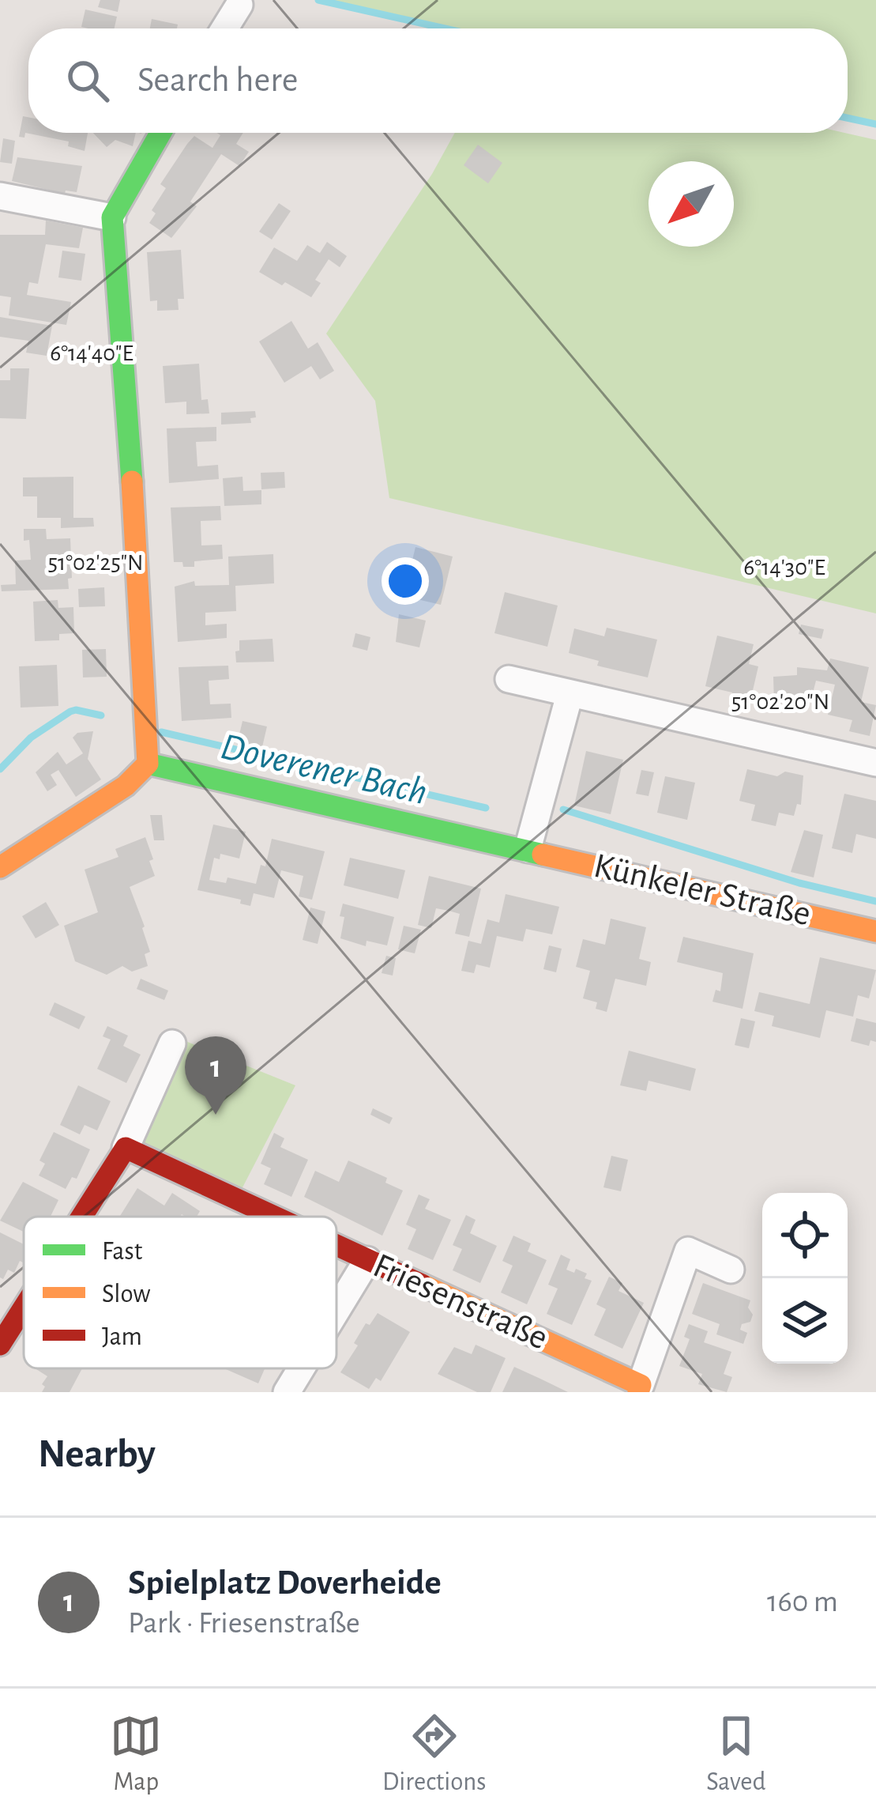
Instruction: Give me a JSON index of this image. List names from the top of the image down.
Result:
{
  "streets": {
    "street": ["Künkeler Straße", "Friesenstraße"]
  },
  "water": ["Doverener Bach"],
  "legend": ["Fast", "Slow", "Jam"],
  "north": "bottom left",
  "page": {
    "search": "Search here",
    "pins": "1",
    "heading": "Nearby",
    "list": [
      {
        "mark": "1",
        "name": "Spielplatz Doverheide",
        "note": "Park · Friesenstraße",
        "value": "160 m"
      }
    ],
    "nav": ["Map", "Directions", "Saved"]
  },
  "coordinates": [
    "6°14'40\"E",
    "51°02'25\"N",
    "6°14'30\"E",
    "51°02'20\"N"
  ]
}
